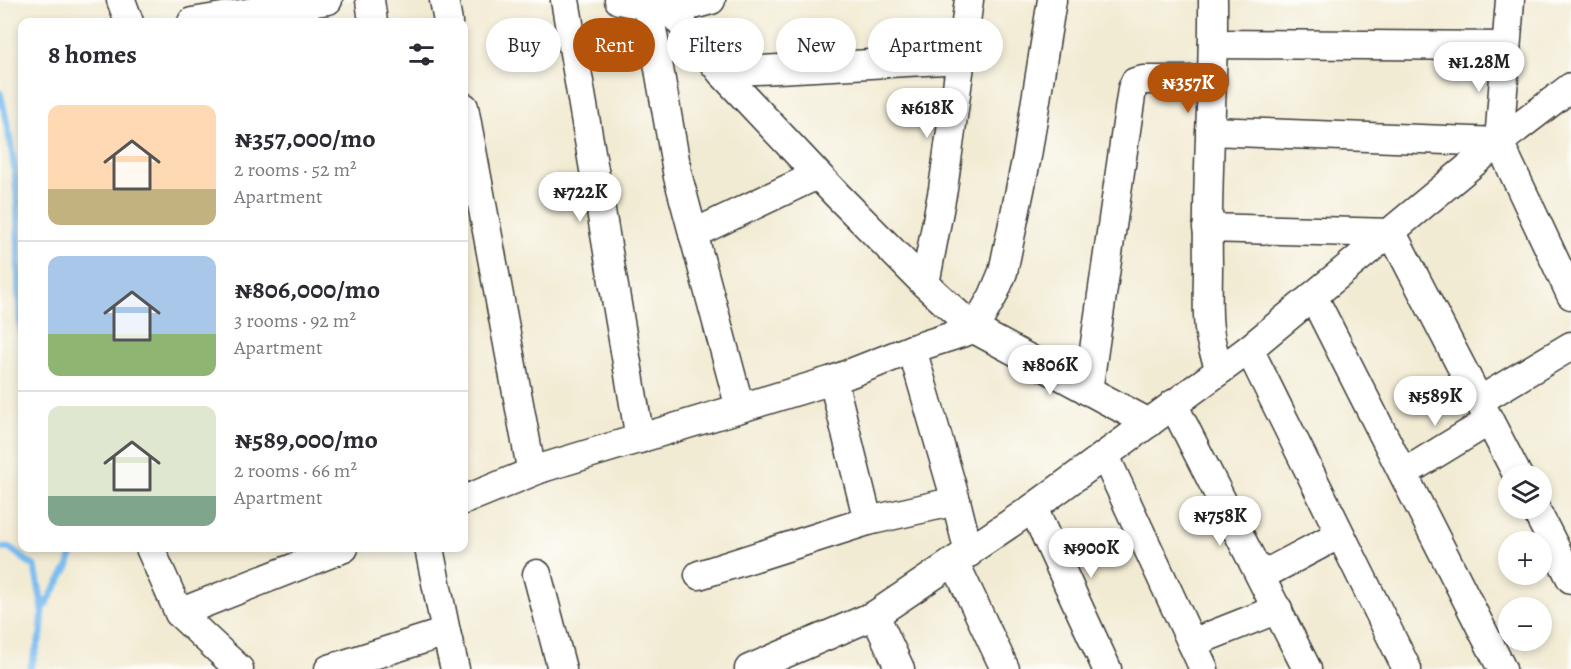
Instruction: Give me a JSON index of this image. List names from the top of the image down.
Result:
{
  "page": {
    "chip": [
      "Buy",
      "Rent",
      "Filters",
      "New",
      "Apartment"
    ],
    "heading": "8 homes",
    "price": [
      "₦1.28M",
      "₦357K",
      "₦618K",
      "₦722K",
      "₦806K",
      "₦589K",
      "₦758K",
      "₦900K"
    ],
    "list": [
      {
        "name": "₦357,000/mo",
        "note": "2 rooms · 52 m² · Apartment"
      },
      {
        "name": "₦806,000/mo",
        "note": "3 rooms · 92 m² · Apartment"
      },
      {
        "name": "₦589,000/mo",
        "note": "2 rooms · 66 m² · Apartment"
      }
    ],
    "map_buttons": ["+", "−"]
  }
}
